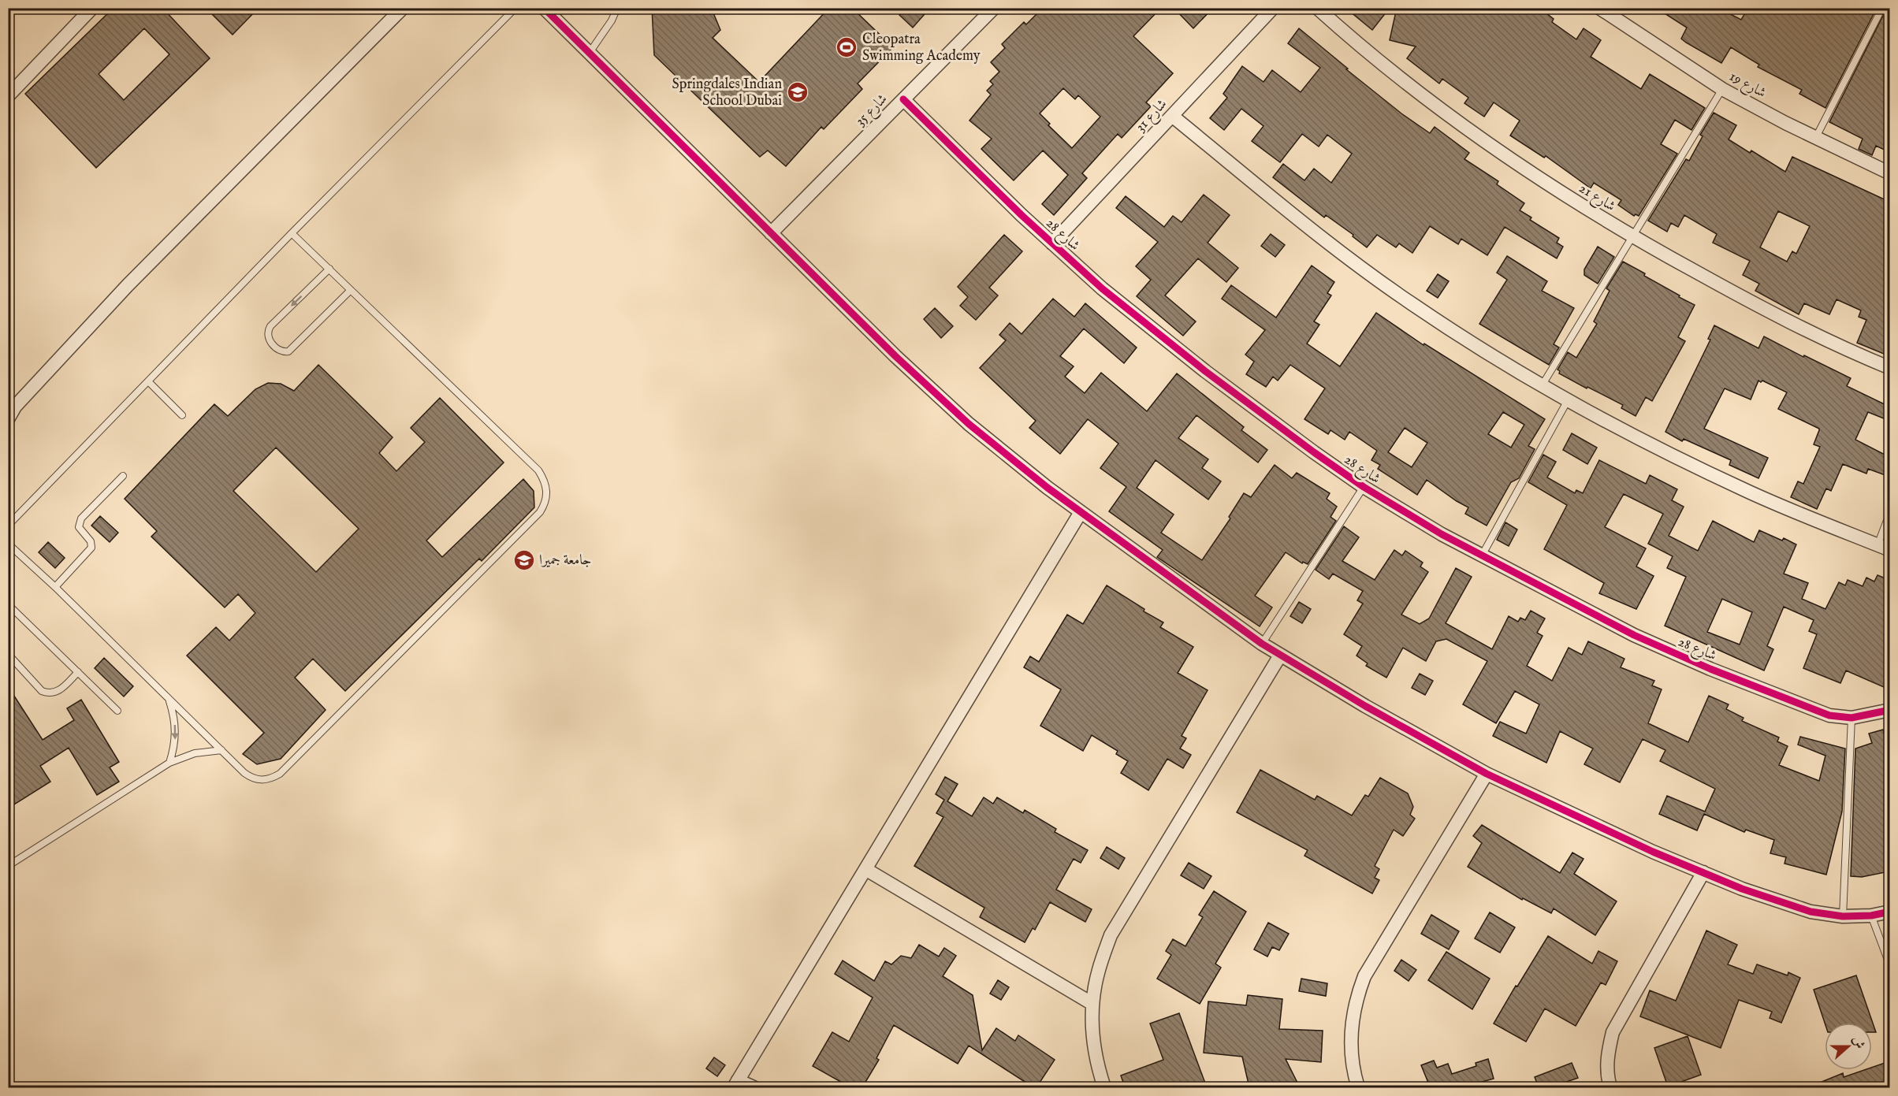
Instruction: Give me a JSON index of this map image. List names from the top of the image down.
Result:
{
  "streets": {
    "street": [
      "شارع 19",
      "شارع 35",
      "شارع 31",
      "شارع 21",
      "شارع 28"
    ]
  },
  "crossings": [
    ["شارع 35", "شارع 28"],
    ["شارع 31", "شارع 28"]
  ],
  "places": {
    "sports": ["Cleopatra Swimming Academy"],
    "school or university": ["Springdales Indian School Dubai", "جامعة جميرا"]
  },
  "north": "right"
}
